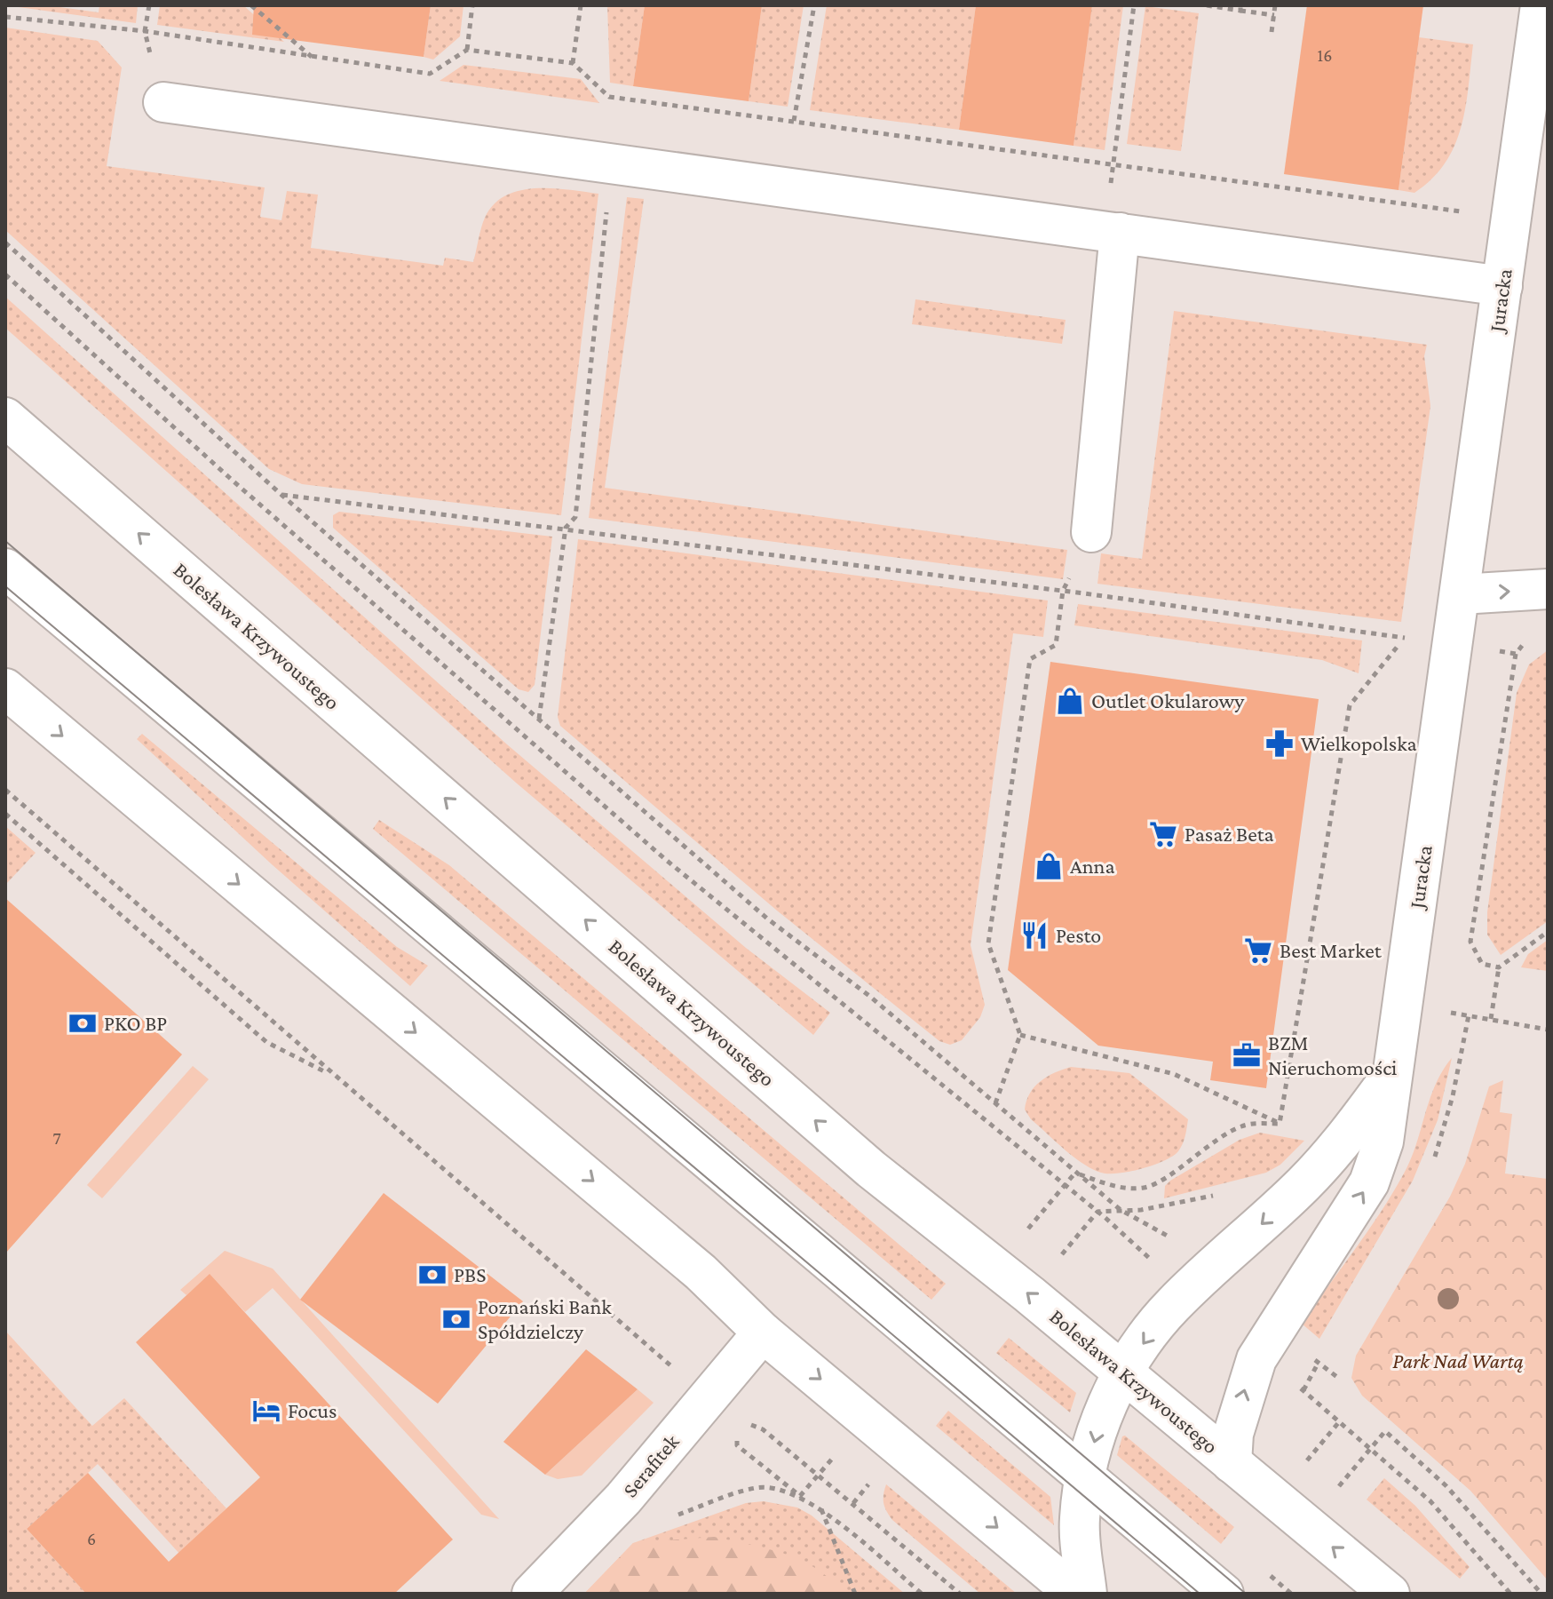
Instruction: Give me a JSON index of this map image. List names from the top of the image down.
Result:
{
  "streets": {
    "street": ["Juracka", "Bolesława Krzywoustego", "Serafitek"]
  },
  "crossings": [
    ["Juracka", "Bolesława Krzywoustego"]
  ],
  "parks": ["Park Nad Wartą"],
  "places": {
    "shop": ["Outlet Okularowy", "Anna"],
    "pharmacy": ["Wielkopolska"],
    "supermarket": ["Pasaż Beta", "Best Market"],
    "restaurant": ["Pesto"],
    "bank": ["PKO BP", "PBS", "Poznański Bank Spółdzielczy"],
    "office": ["BZM Nieruchomości"],
    "hotel": ["Focus"]
  },
  "house_numbers": ["16", "7", "6"]
}
